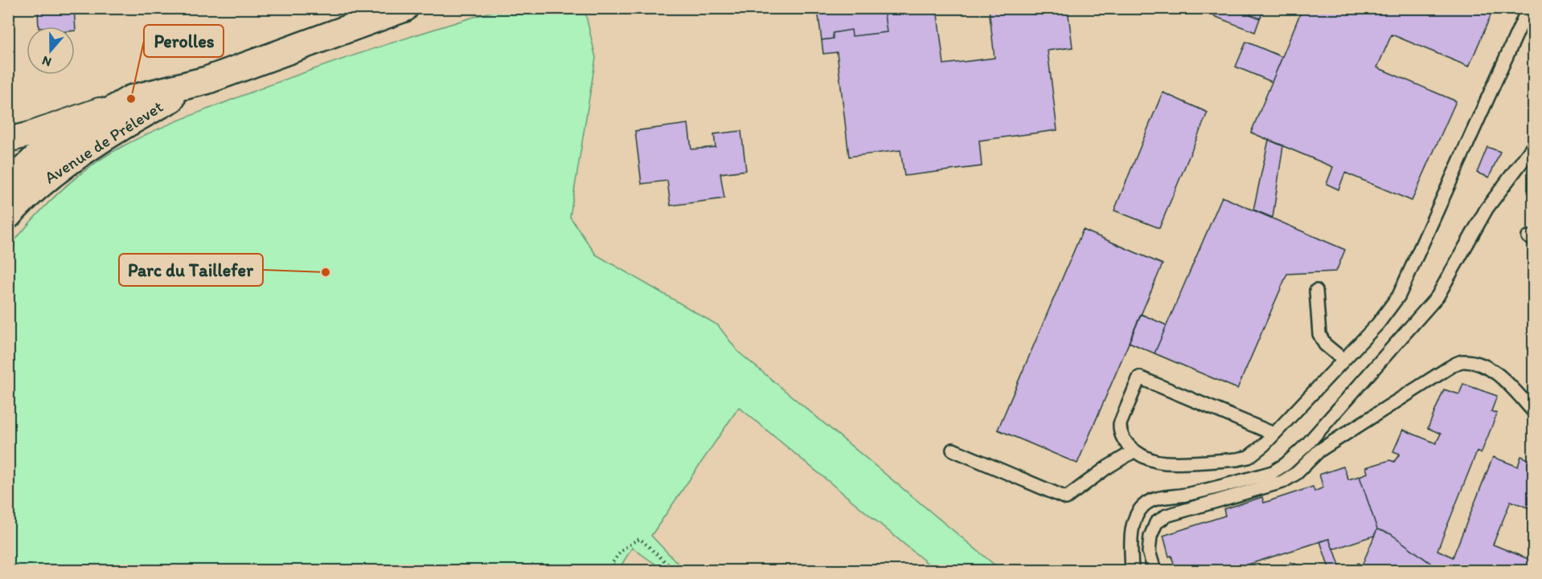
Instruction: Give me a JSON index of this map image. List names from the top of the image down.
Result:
{
  "streets": {
    "street": ["Avenue de Prélevet"]
  },
  "places": ["Perolles", "Parc du Taillefer"],
  "north": "bottom"
}
